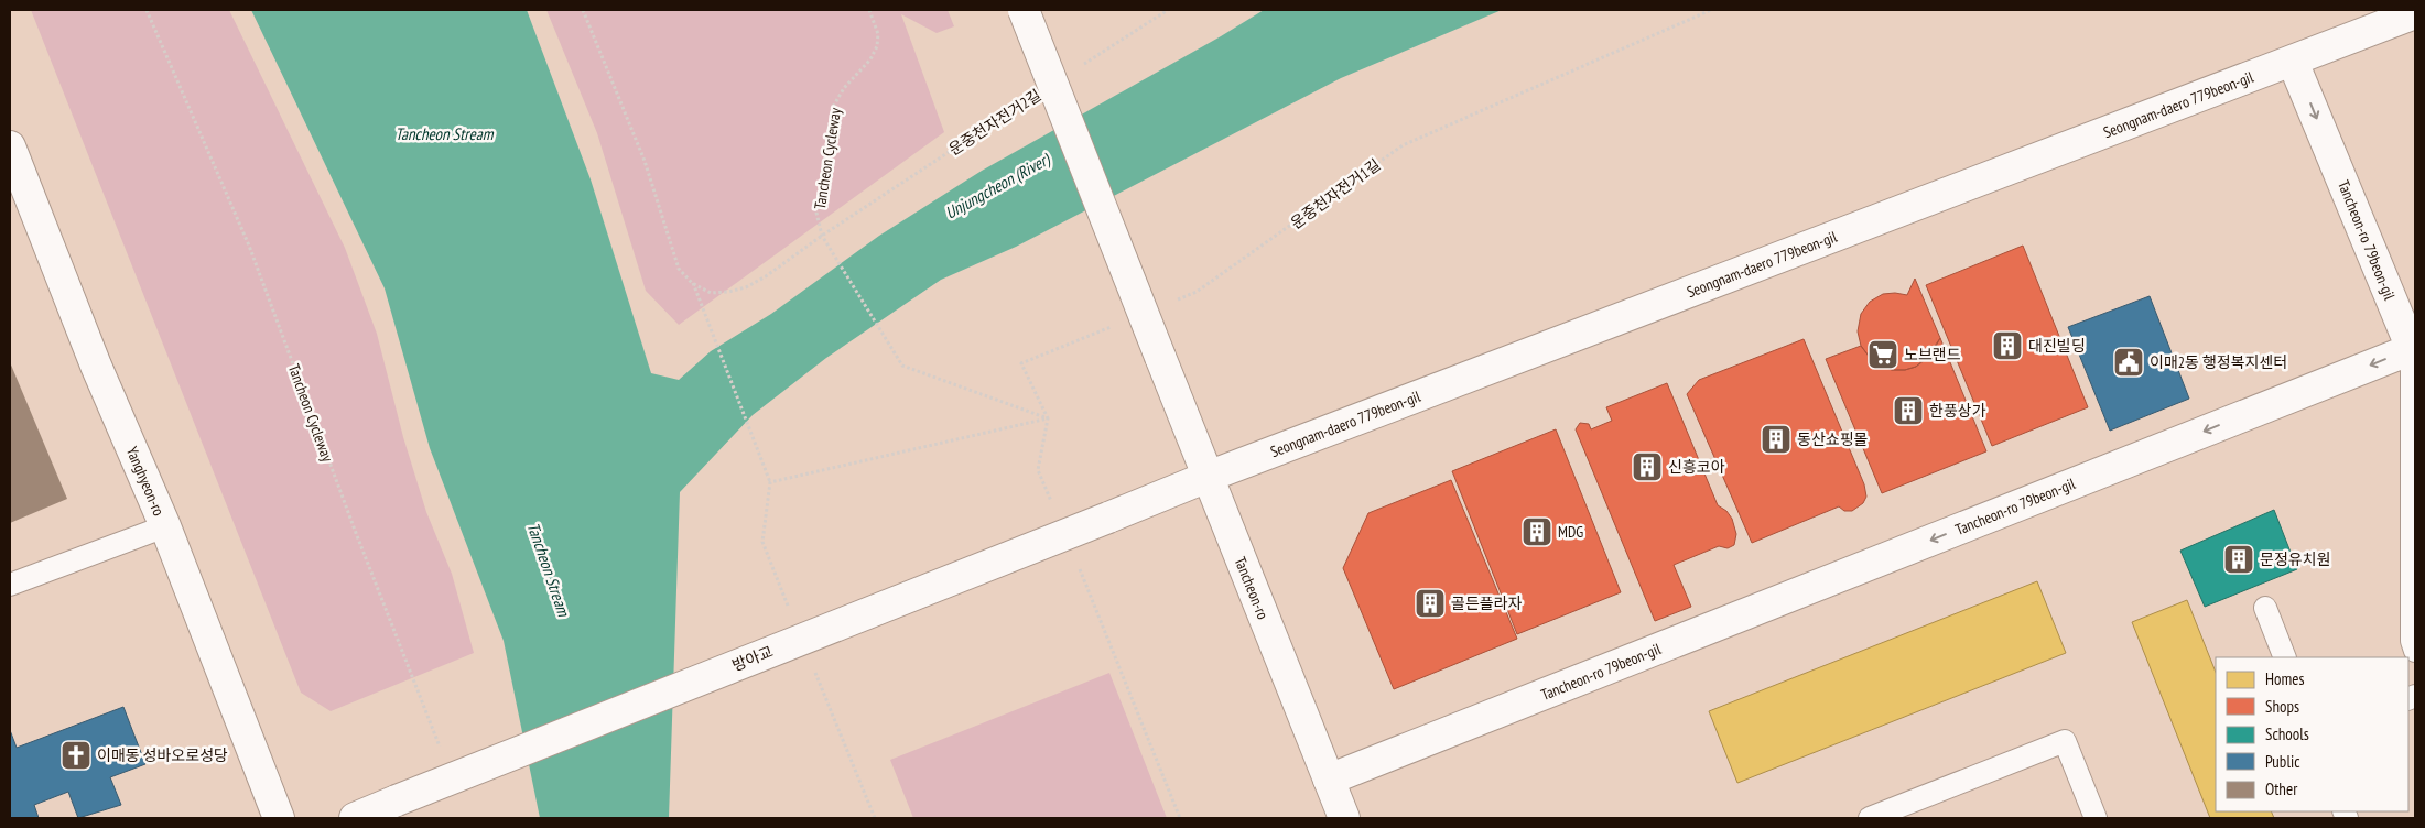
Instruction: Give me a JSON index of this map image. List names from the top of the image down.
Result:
{
  "streets": {
    "street": [
      "Seongnam-daero 779beon-gil",
      "Tancheon-ro 79beon-gil",
      "Yanghyeon-ro",
      "Tancheon-ro",
      "방아교"
    ],
    "path": ["운중천자전거2길", "Tancheon Cycleway", "운중천자전거1길"]
  },
  "crossings": [
    ["Seongnam-daero 779beon-gil", "Tancheon-ro 79beon-gil"],
    ["Seongnam-daero 779beon-gil", "Tancheon-ro"],
    ["Seongnam-daero 779beon-gil", "방아교"],
    ["운중천자전거2길", "Tancheon Cycleway"],
    ["Tancheon-ro 79beon-gil", "Tancheon-ro"]
  ],
  "one_way": ["Tancheon-ro 79beon-gil"],
  "water": ["Tancheon Stream", "Unjungcheon (River)"],
  "places": {
    "building": [
      "대진빌딩",
      "한풍상가",
      "동산쇼핑몰",
      "신흥코아",
      "MDG",
      "문정유치원",
      "골든플라자"
    ],
    "supermarket": ["노브랜드"],
    "public building": ["이매2동 행정복지센터"],
    "church": ["이매동 성바오로성당"]
  },
  "legend": [
    "Homes",
    "Shops",
    "Schools",
    "Public",
    "Other"
  ]
}
